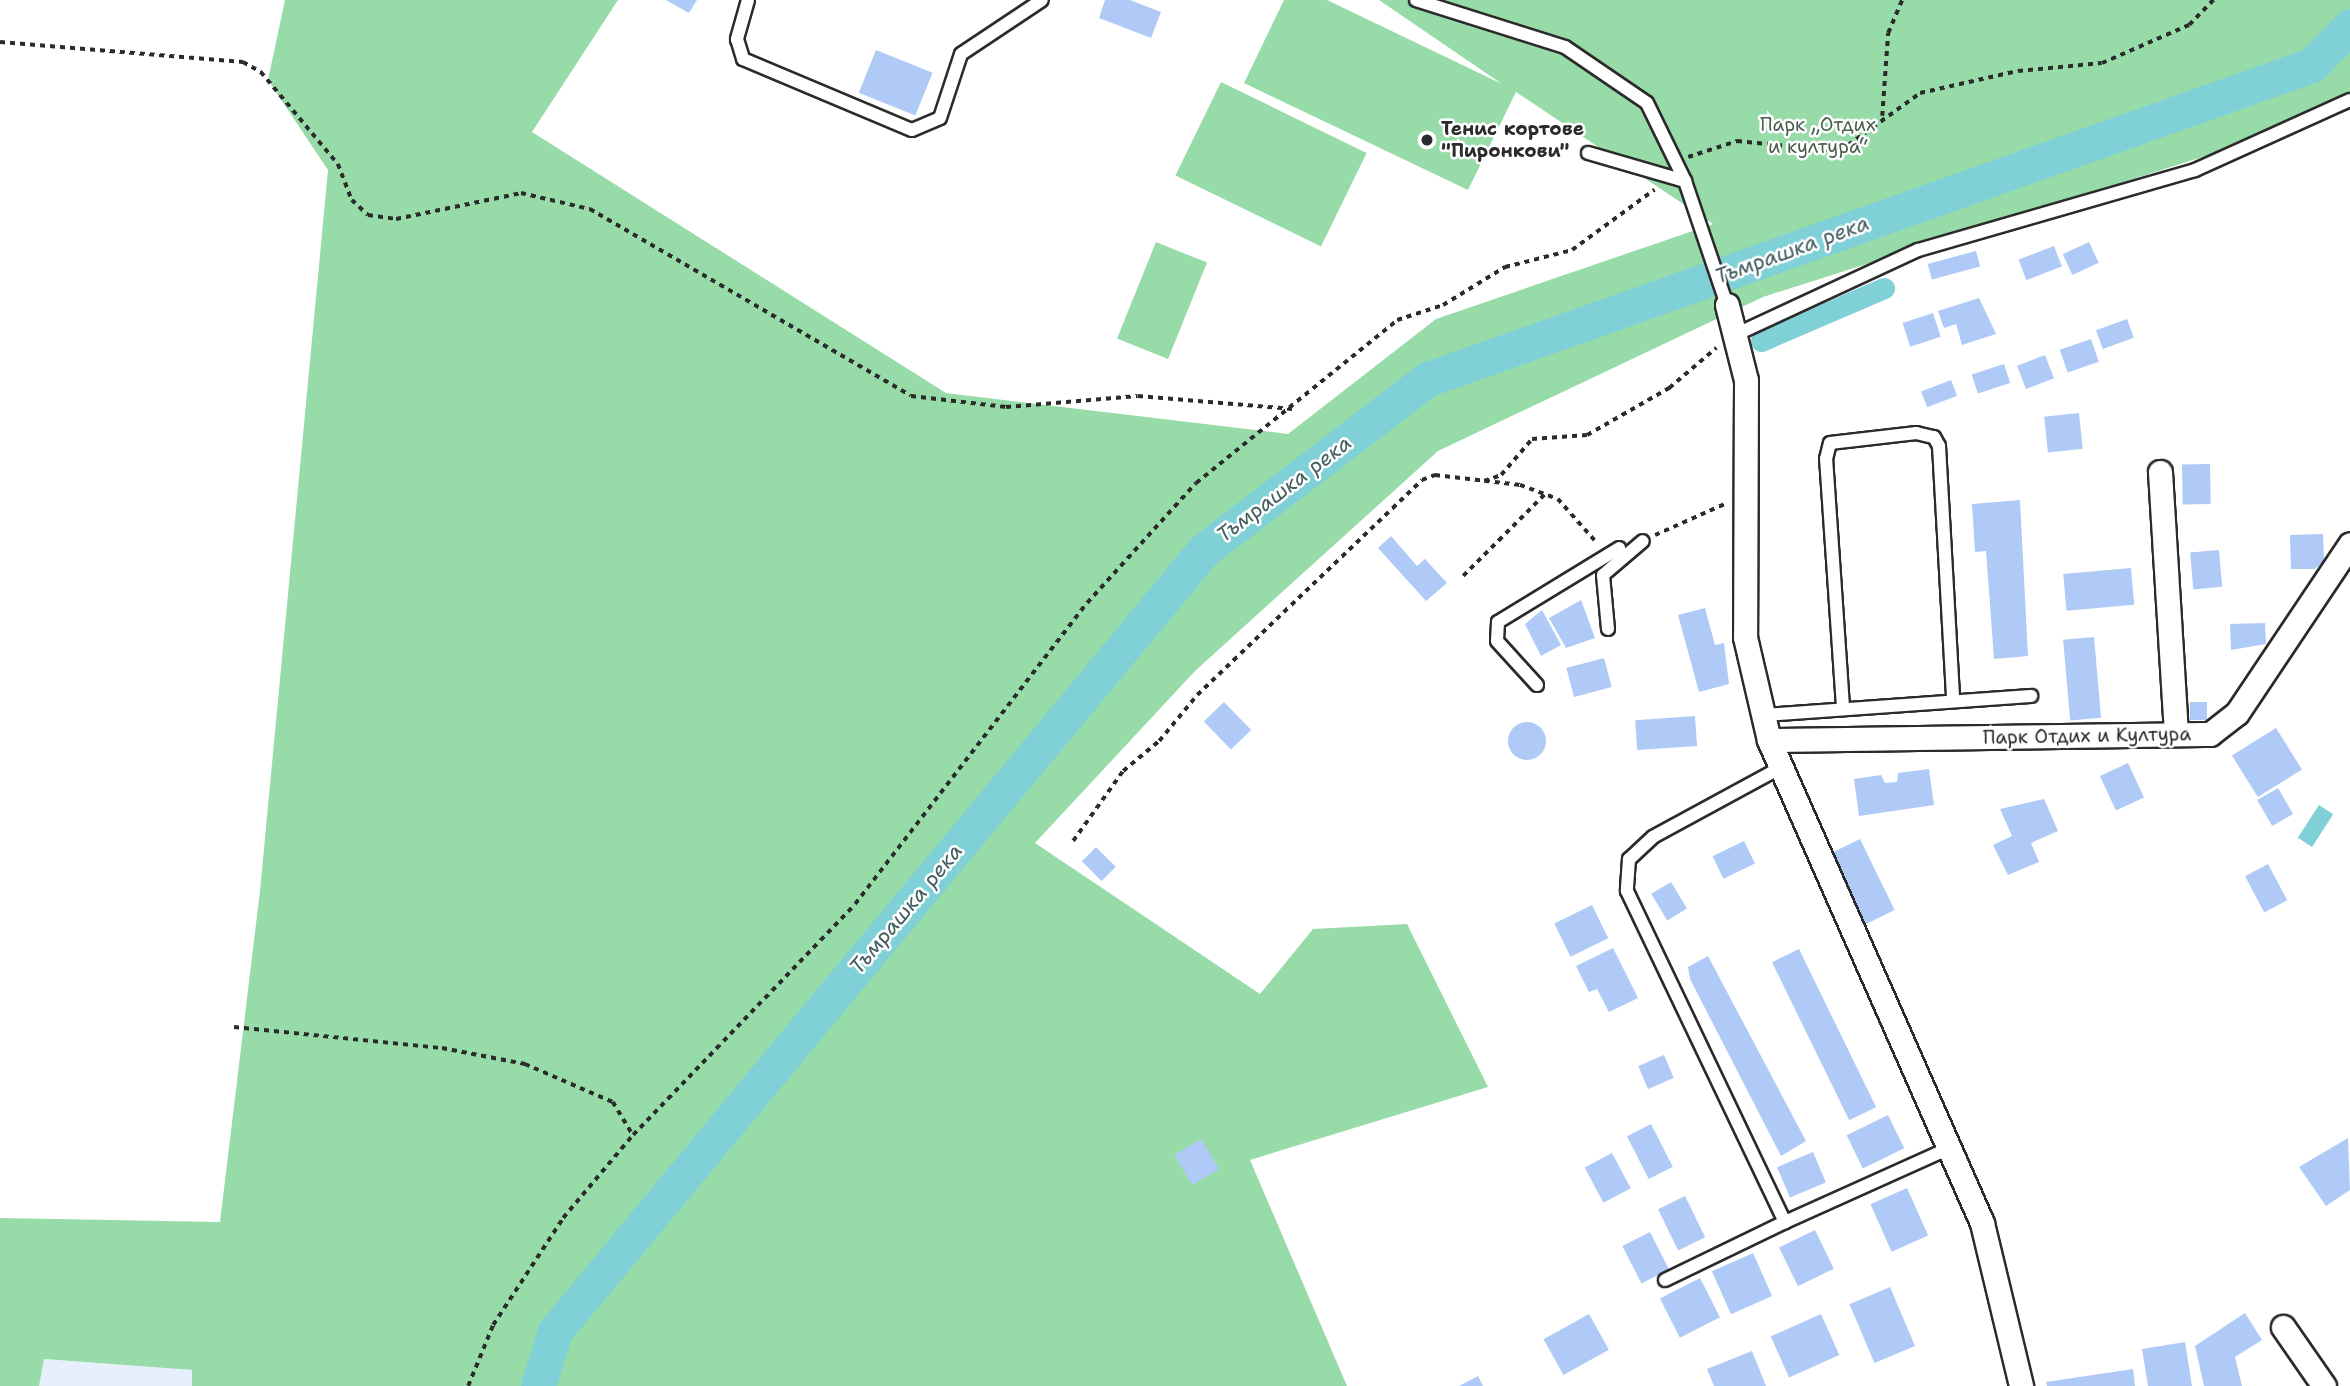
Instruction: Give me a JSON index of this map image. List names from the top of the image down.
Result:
{
  "streets": {
    "street": ["Парк Отдих и Култура"]
  },
  "water": ["Тъмрашка река"],
  "parks": ["Парк „Отдих и култура“"],
  "places": ["Тенис кортове \"Пиронкови\""]
}
